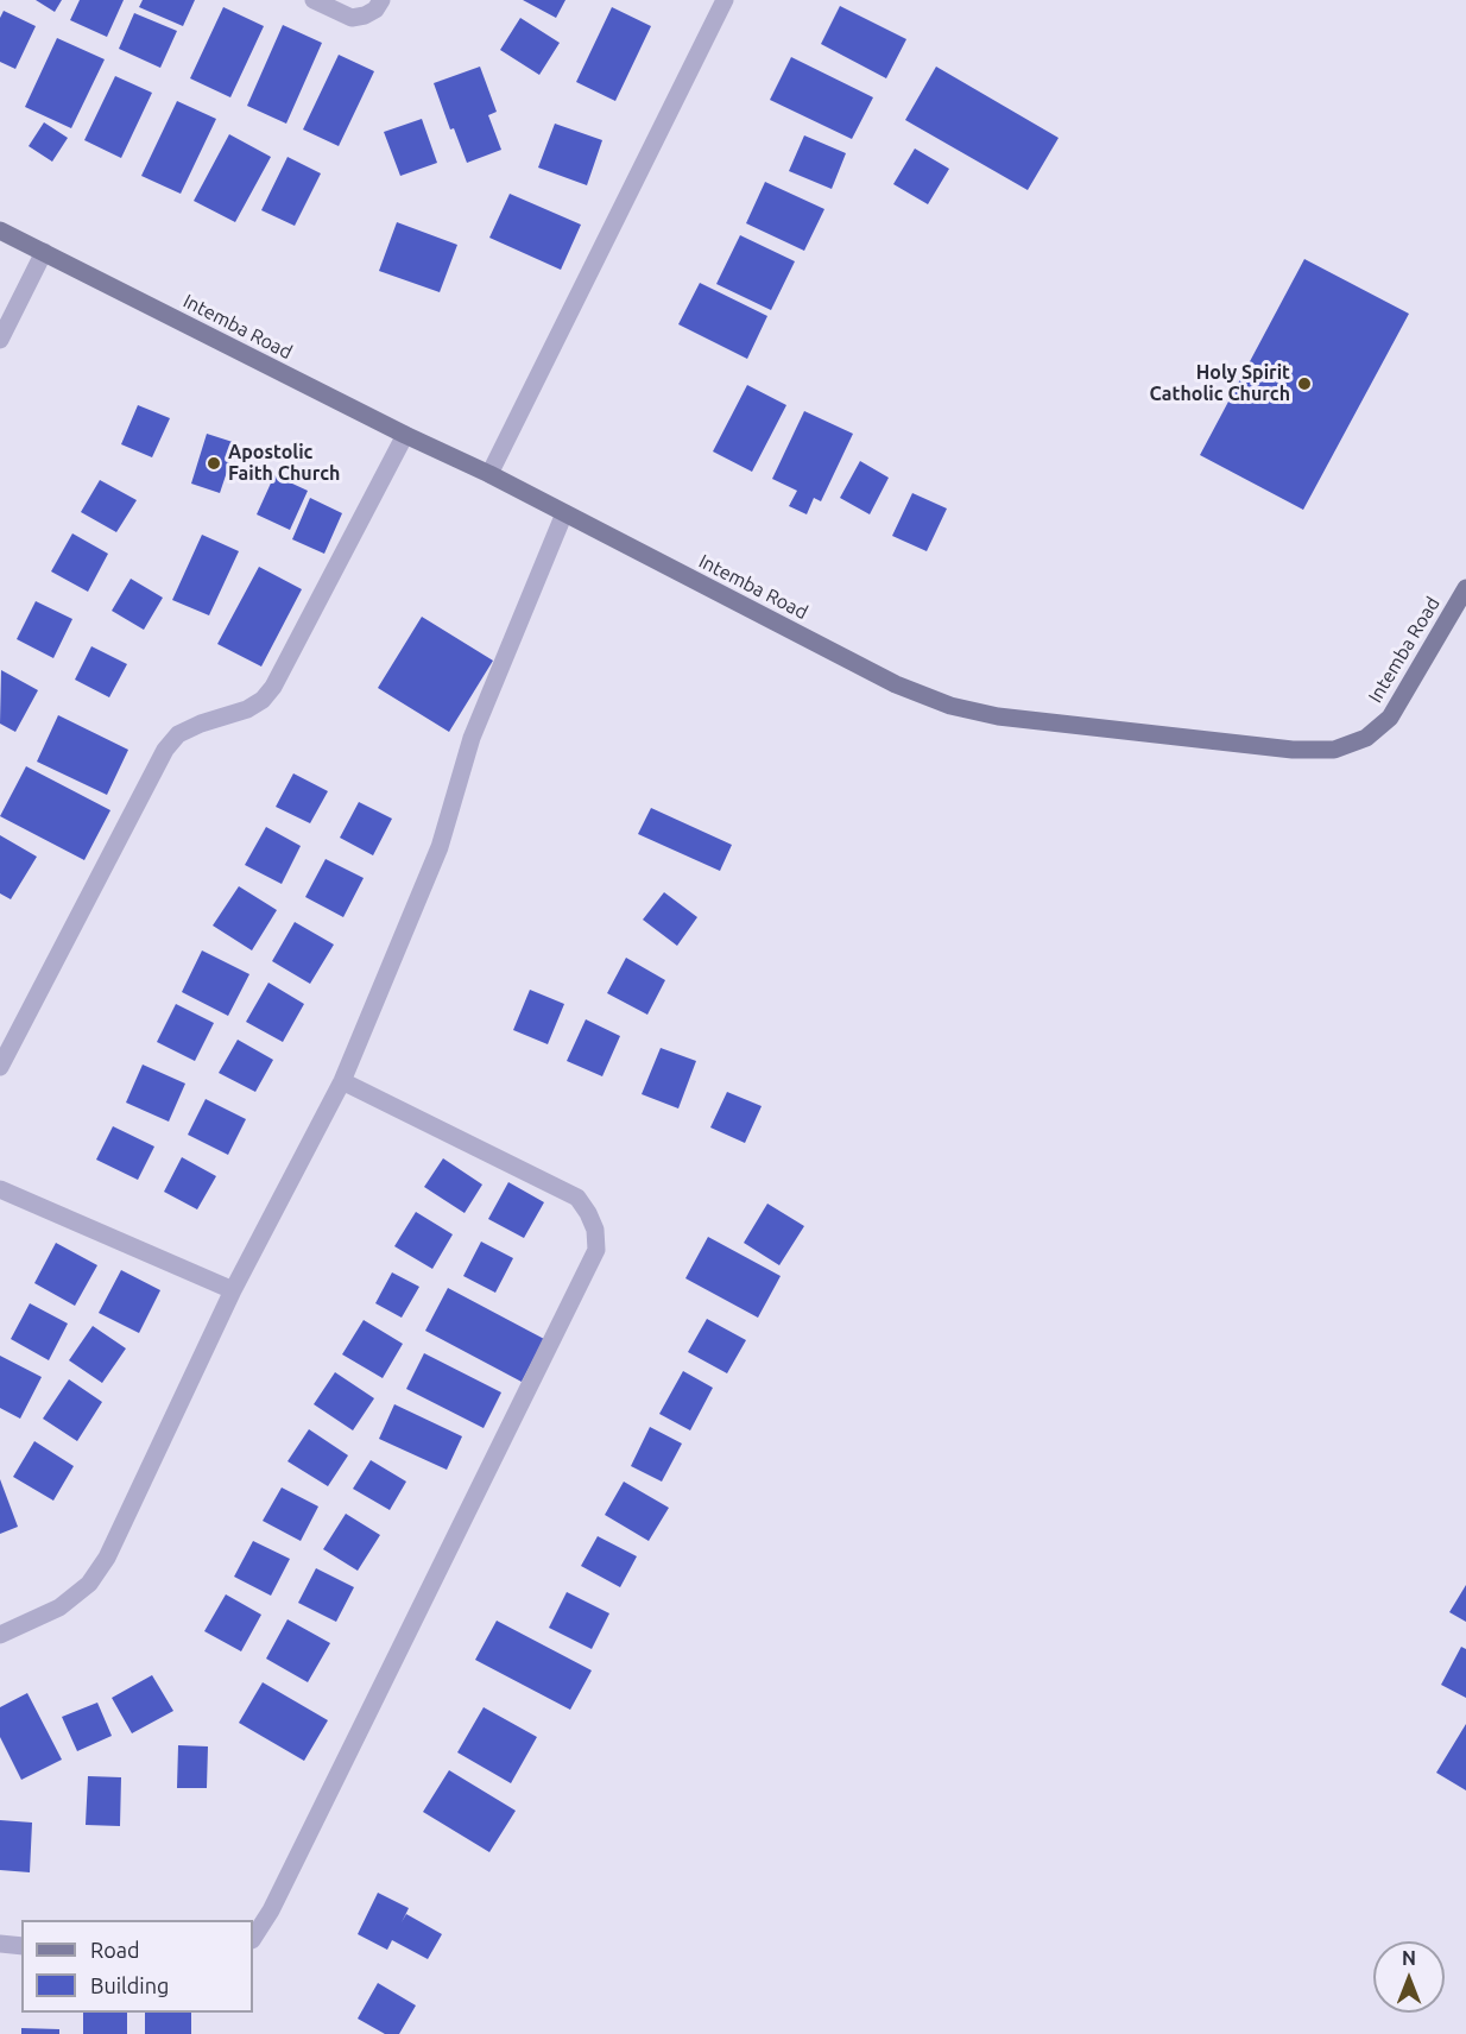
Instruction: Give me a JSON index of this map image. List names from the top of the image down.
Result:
{
  "streets": {
    "street": ["Intemba Road"]
  },
  "places": ["Holy Spirit Catholic Church", "Apostolic Faith Church"],
  "legend": ["Road", "Building"],
  "north": "top"
}
